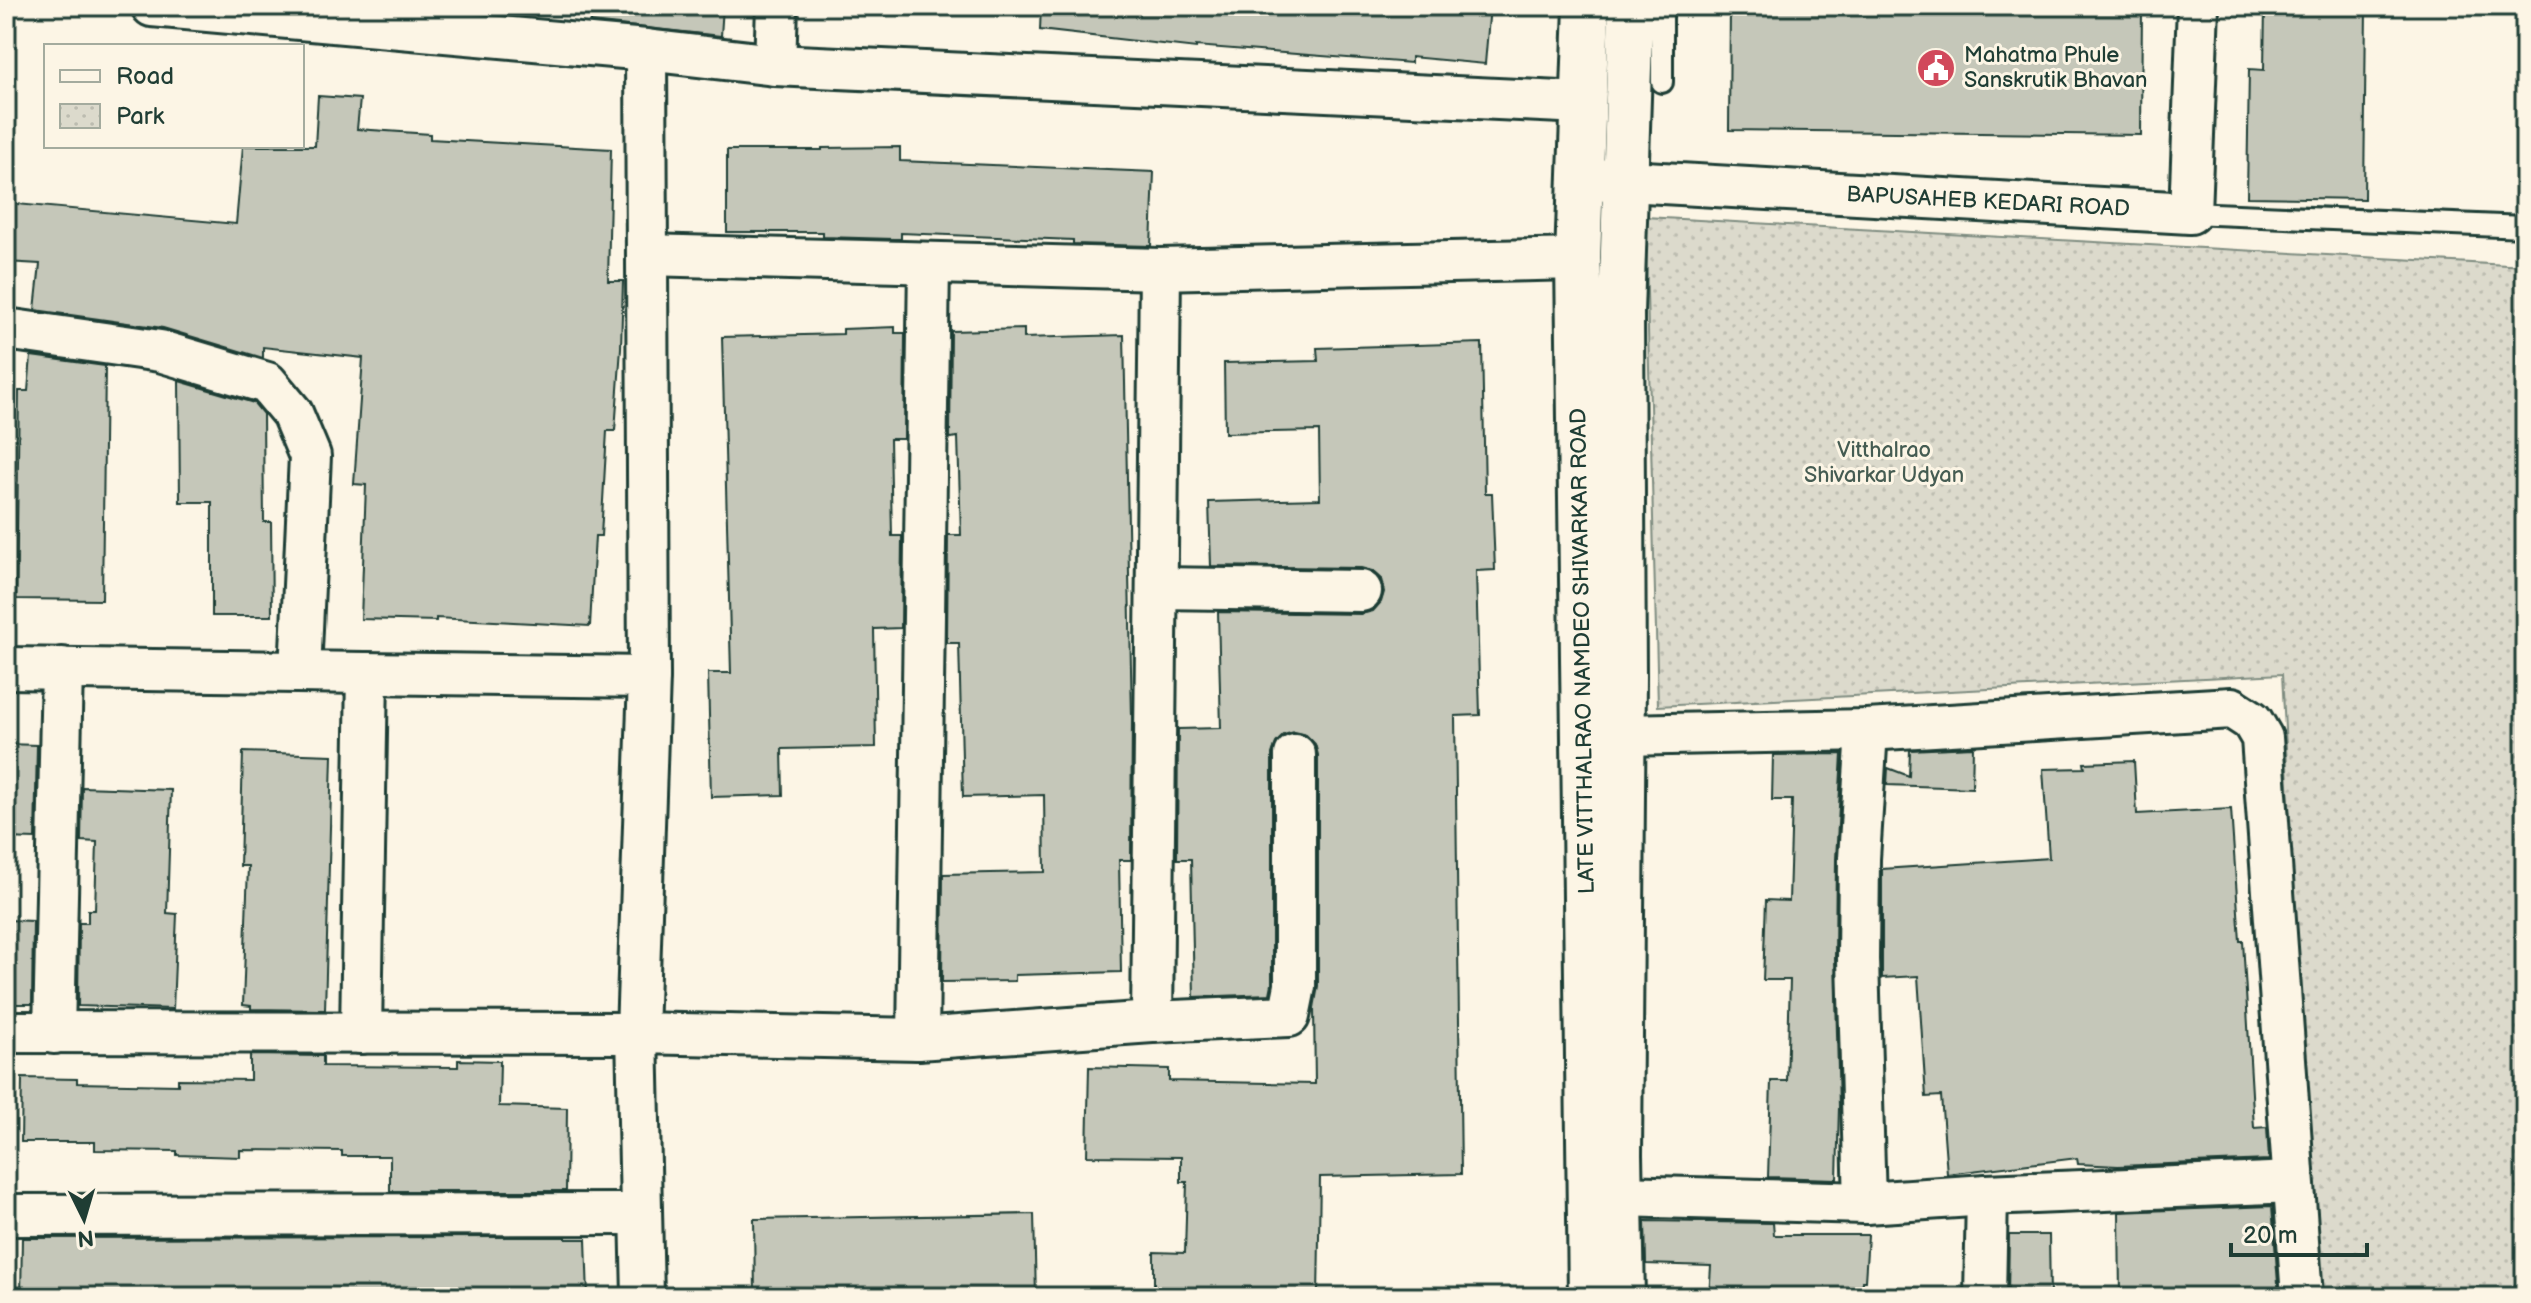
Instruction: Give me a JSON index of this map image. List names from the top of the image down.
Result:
{
  "streets": {
    "main road": ["LATE VITTHALRAO NAMDEO SHIVARKAR ROAD"],
    "street": ["BAPUSAHEB KEDARI ROAD"]
  },
  "crossings": [
    ["BAPUSAHEB KEDARI ROAD", "LATE VITTHALRAO NAMDEO SHIVARKAR ROAD"]
  ],
  "parks": ["Vitthalrao Shivarkar Udyan"],
  "places": {
    "public building": ["Mahatma Phule Sanskrutik Bhavan"]
  },
  "legend": ["Road", "Park"],
  "scale_bar": "20 m",
  "north": "bottom"
}
